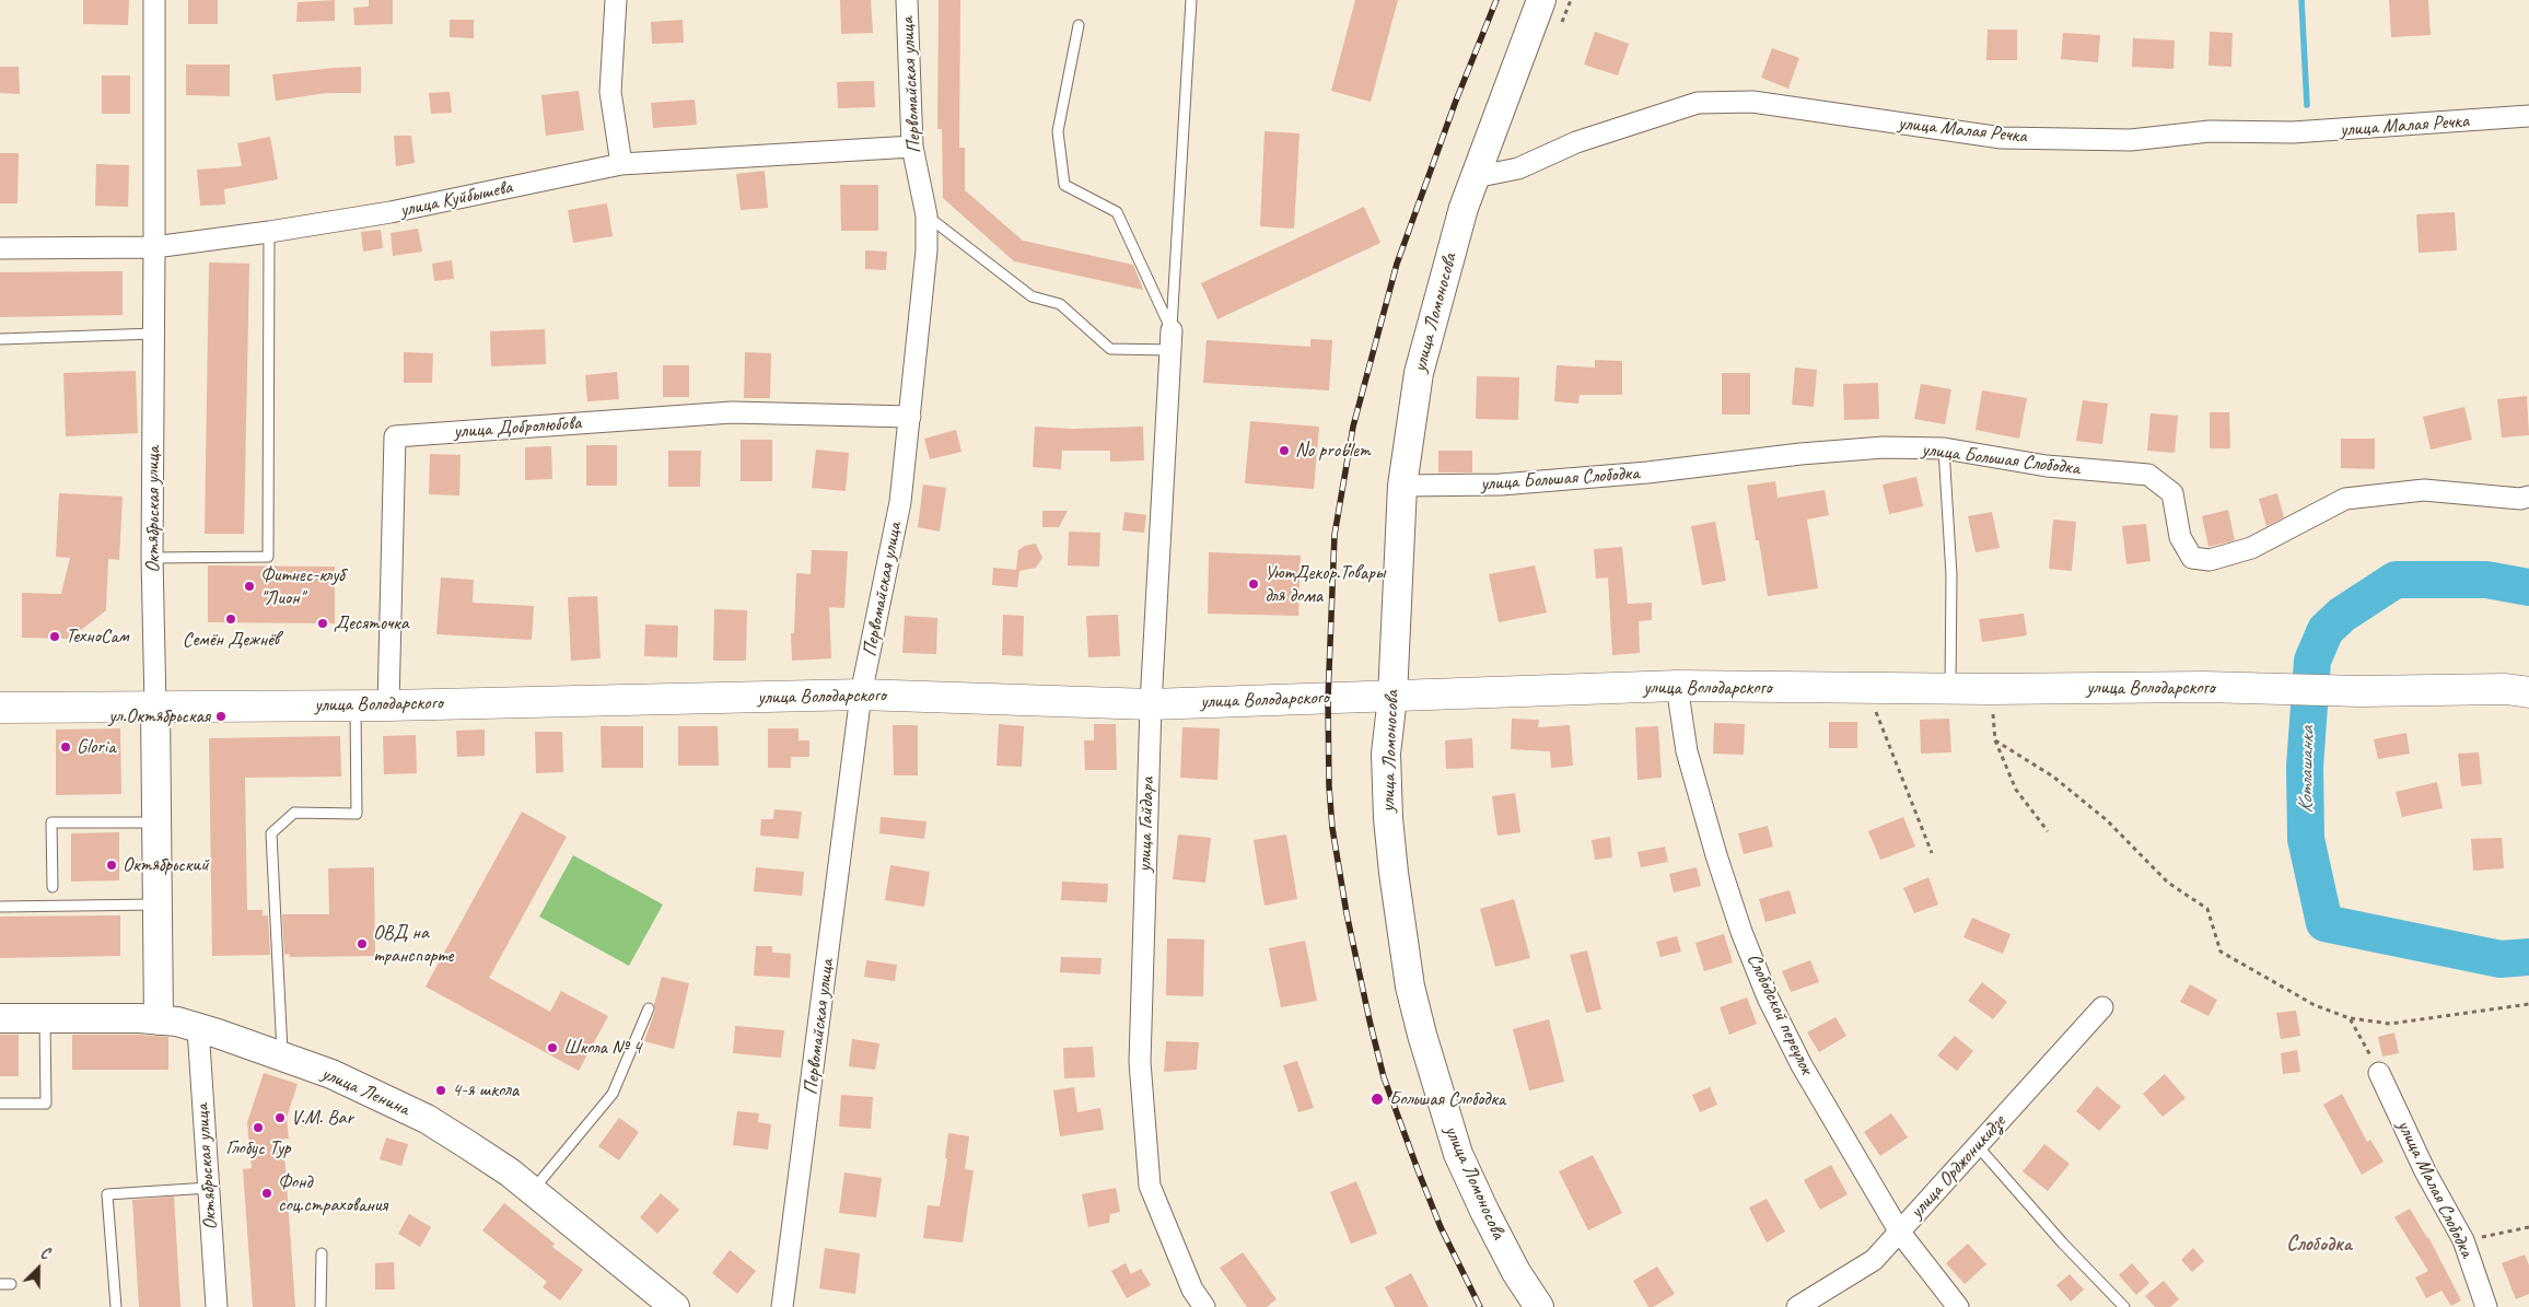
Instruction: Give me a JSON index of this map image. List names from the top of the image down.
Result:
{
  "streets": {
    "main road": [
      "улица Ломоносова",
      "Октябрьская улица",
      "улица Володарского",
      "улица Ленина"
    ],
    "street": [
      "Первомайская улица",
      "улица Малая Речка",
      "улица Куйбышева",
      "улица Добролюбова",
      "улица Большая Слободка",
      "улица Гайдара",
      "Слободской переулок",
      "улица Орджоникидзе",
      "улица Малая Слободка"
    ]
  },
  "crossings": [
    ["Первомайская улица", "улица Куйбышева"],
    ["Первомайская улица", "улица Добролюбова"],
    ["Первомайская улица", "улица Володарского"],
    ["улица Малая Речка", "улица Ломоносова"],
    ["улица Куйбышева", "Октябрьская улица"],
    ["улица Ломоносова", "улица Большая Слободка"],
    ["улица Ломоносова", "улица Володарского"],
    ["улица Добролюбова", "улица Володарского"],
    ["Октябрьская улица", "улица Володарского"],
    ["Октябрьская улица", "улица Ленина"],
    ["улица Володарского", "улица Гайдара"],
    ["улица Володарского", "Слободской переулок"],
    ["Слободской переулок", "улица Орджоникидзе"]
  ],
  "districts": ["Слободка"],
  "water": ["Котлашанка"],
  "places": [
    "No problem",
    "УютДекор.Товары для дома",
    "Фитнес-клуб \"Лион\"",
    "Семён Дежнёв",
    "Десяточка",
    "ТехноСам",
    "ул.Октябрьская",
    "Gloria",
    "Октябрьский",
    "ОВД на транспорте",
    "Школа № 4",
    "4-я школа",
    "Большая Слободка",
    "V.M. Bar",
    "Глобус Тур",
    "Фонд соц.страхования"
  ],
  "north": "top right"
}
